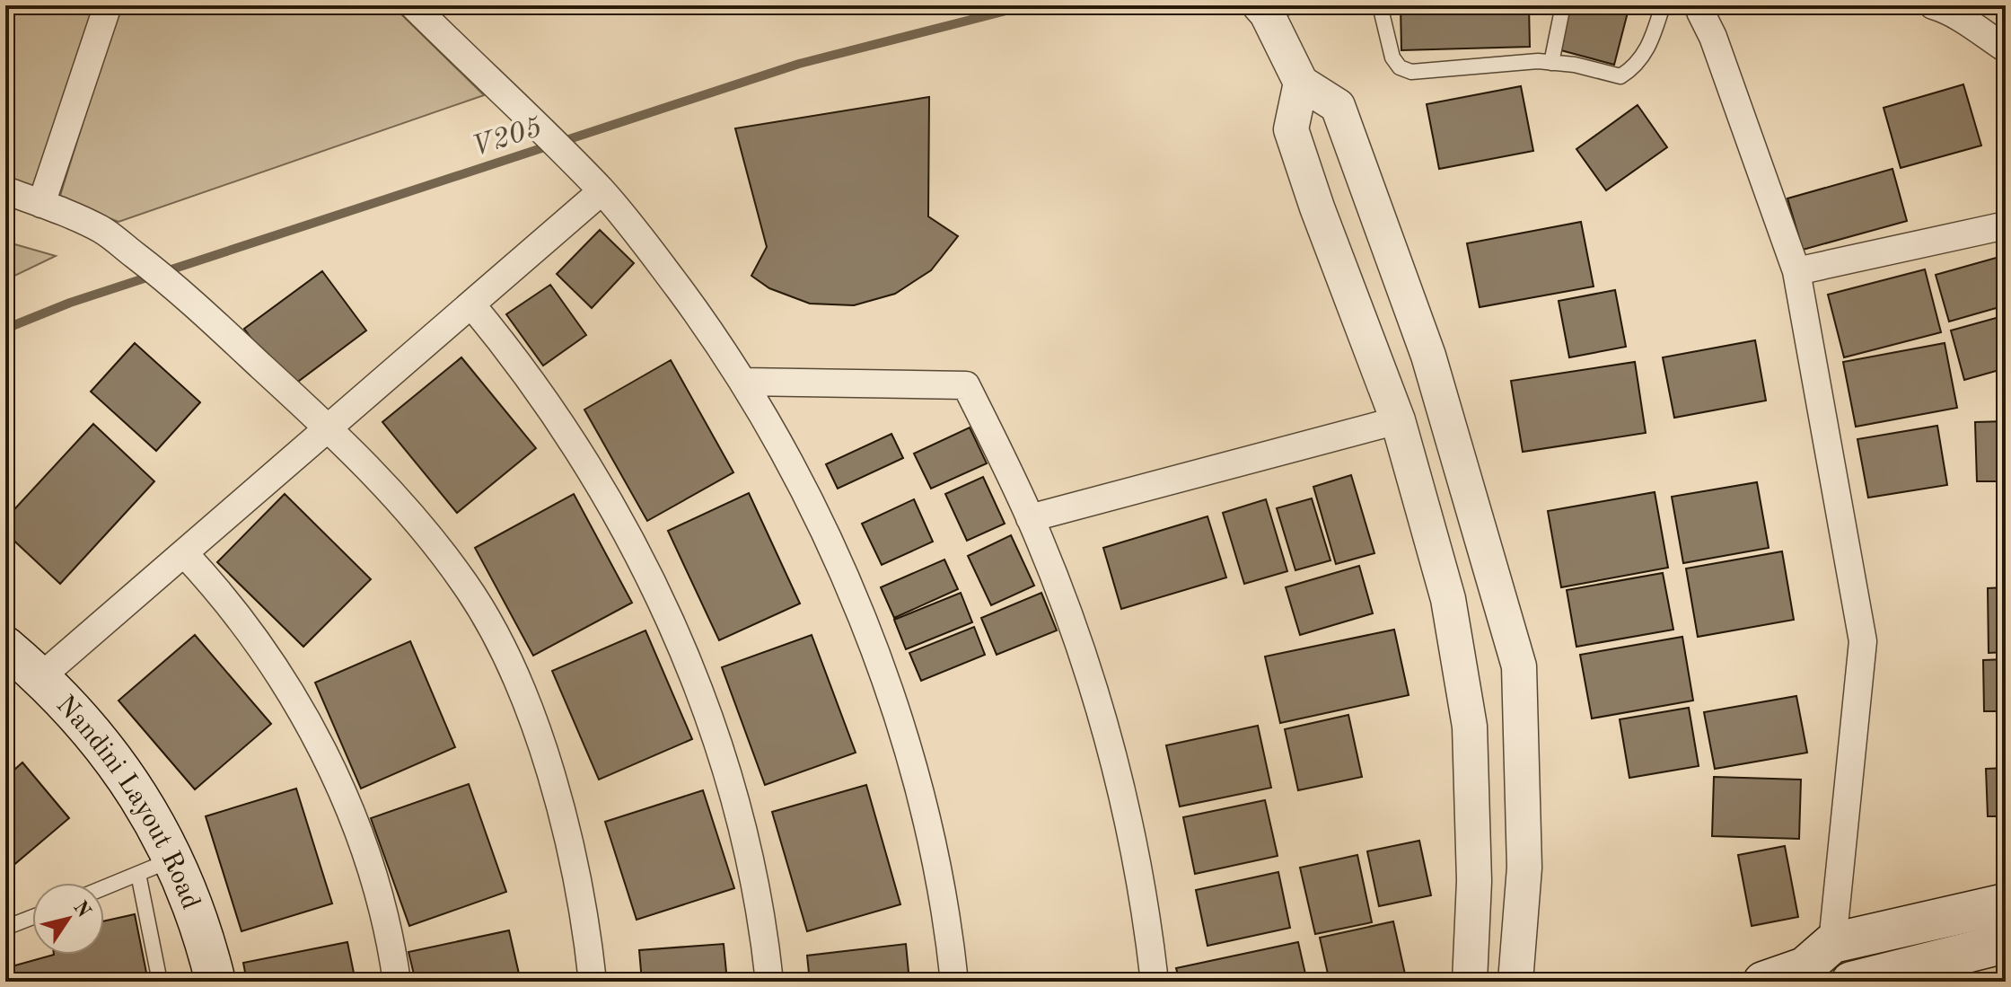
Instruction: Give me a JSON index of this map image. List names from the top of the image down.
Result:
{
  "streets": {
    "main road": ["Nandini Layout Road"]
  },
  "water": ["V205"],
  "north": "top right"
}
